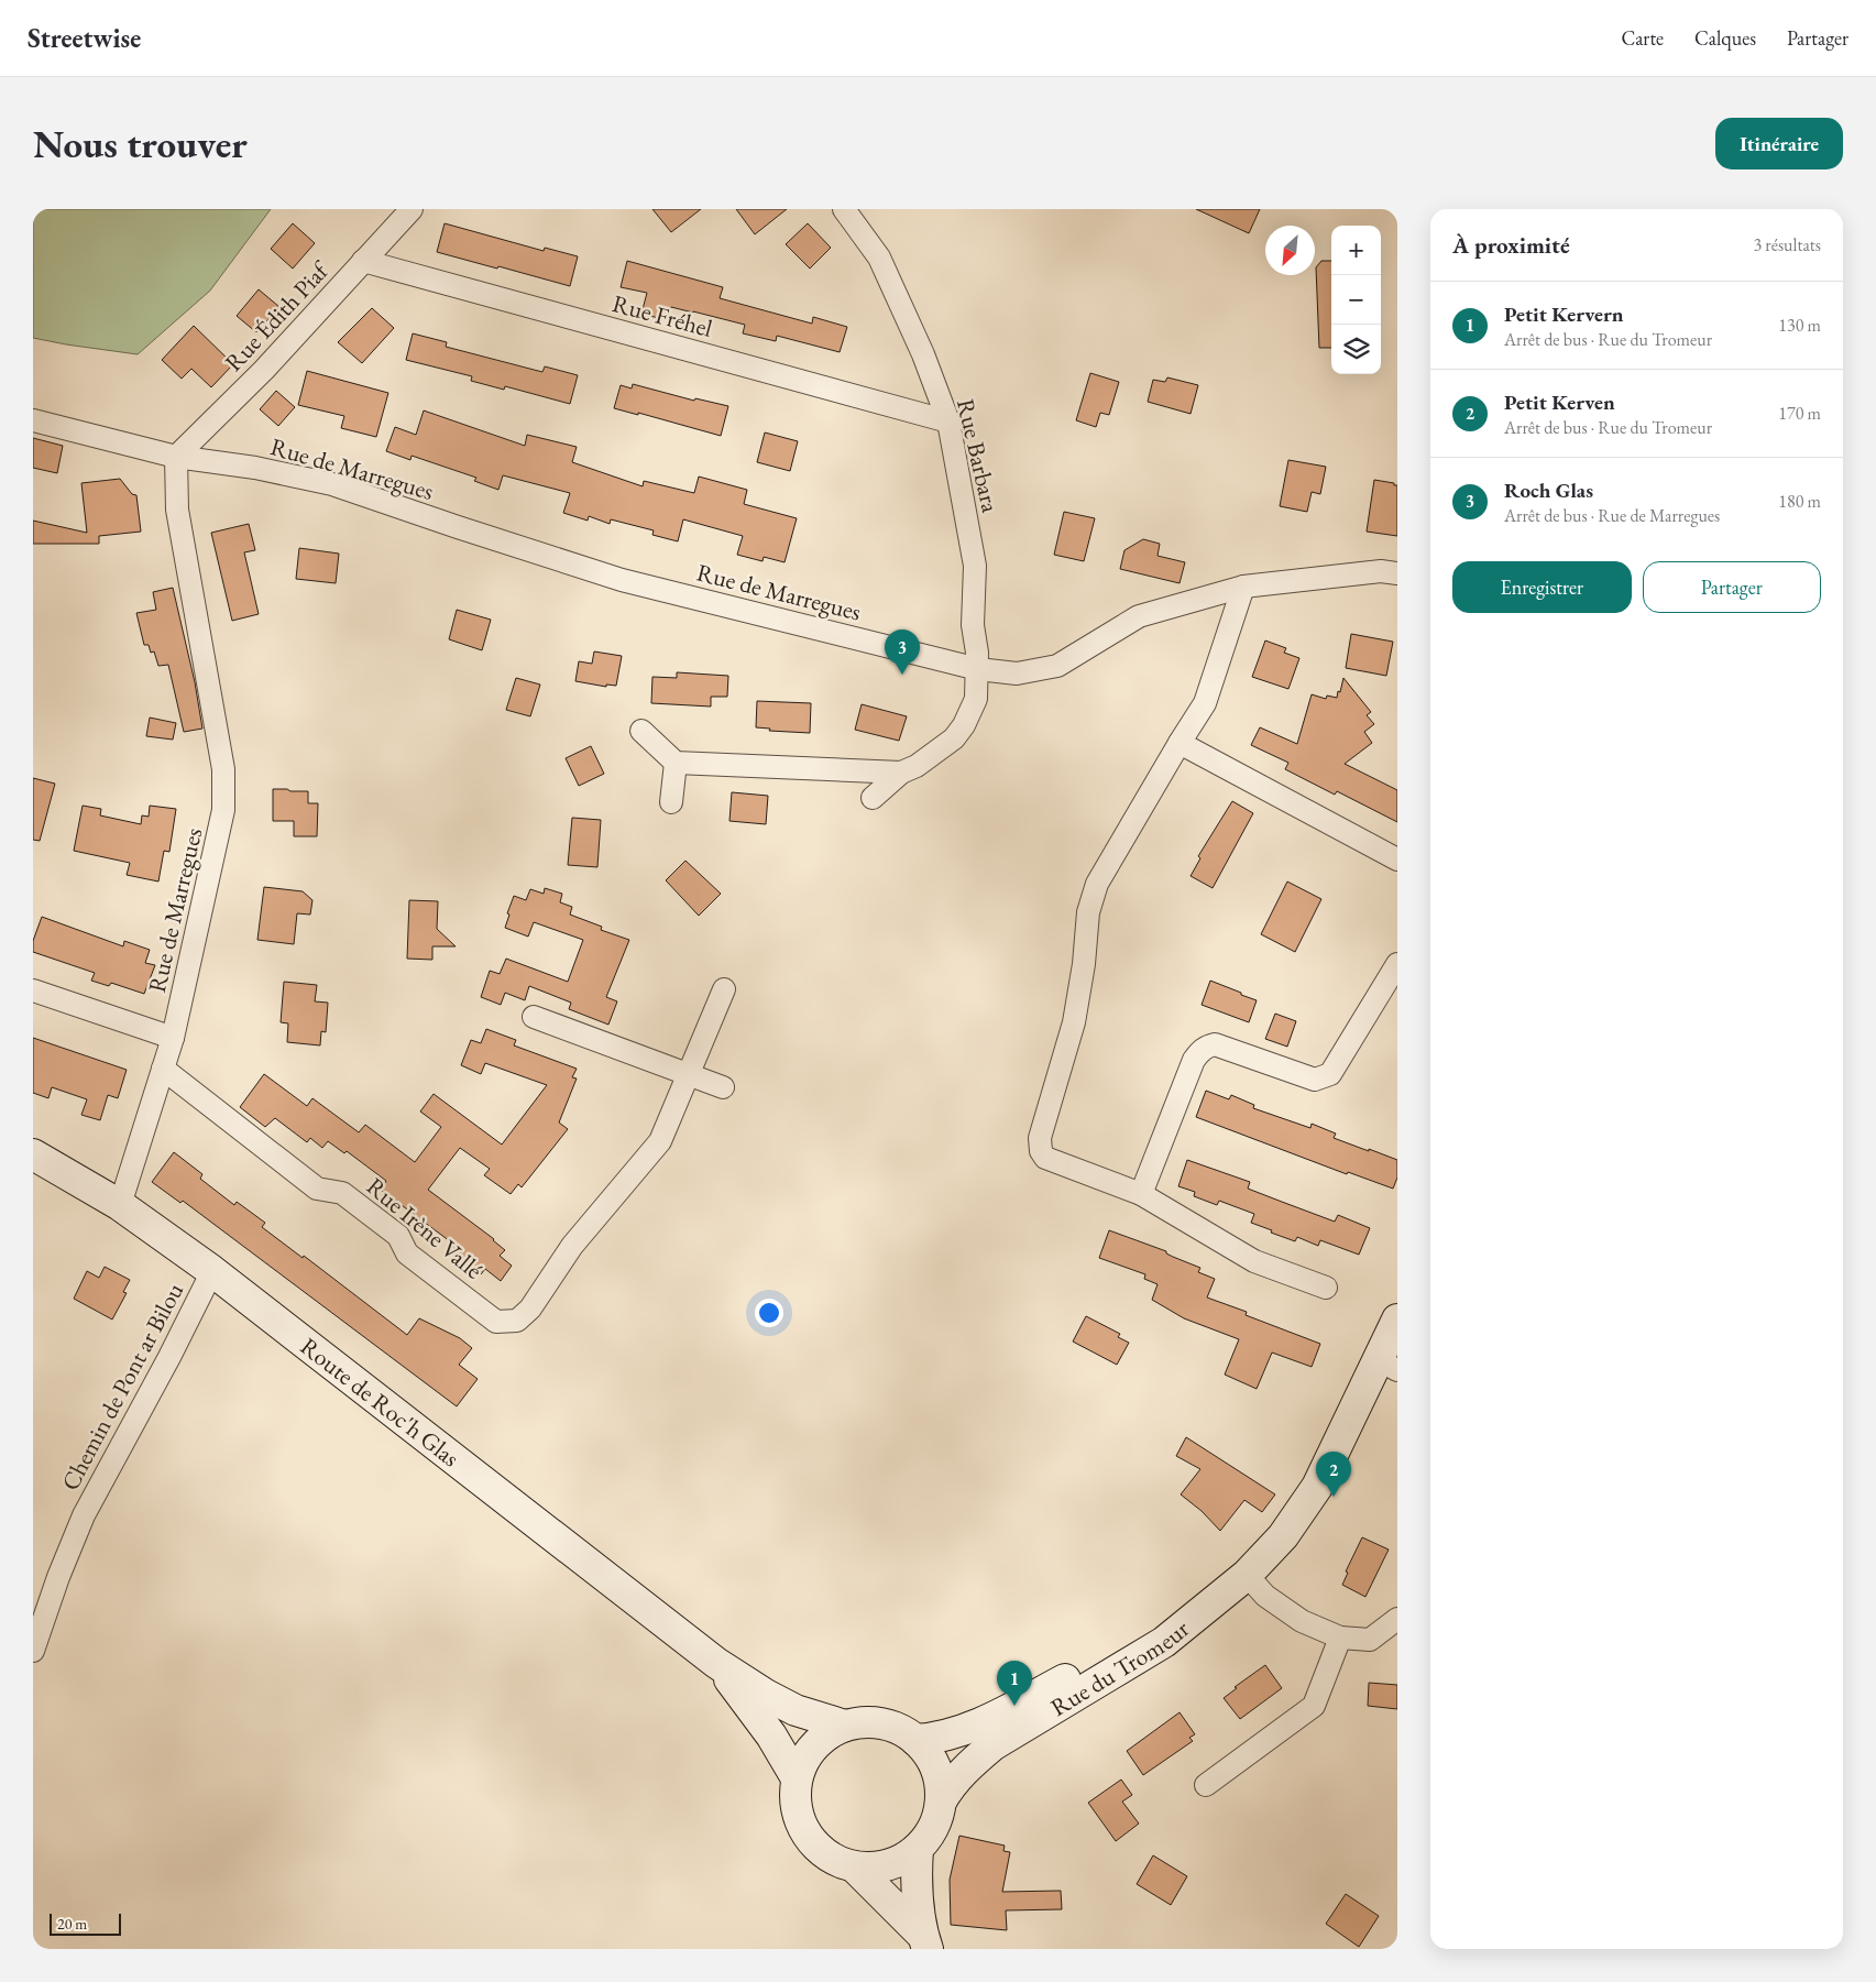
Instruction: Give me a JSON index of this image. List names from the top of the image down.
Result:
{
  "streets": {
    "main road": ["Route de Roc'h Glas", "Rue du Tromeur"],
    "street": [
      "Rue Fréhel",
      "Rue Édith Piaf",
      "Rue Barbara",
      "Rue de Marregues",
      "Rue Irène Vallé",
      "Chemin de Pont ar Bilou"
    ]
  },
  "crossings": [
    ["Rue Fréhel", "Rue Édith Piaf"],
    ["Rue Fréhel", "Rue Barbara"],
    ["Rue Édith Piaf", "Rue de Marregues"],
    ["Rue Barbara", "Rue de Marregues"],
    ["Rue de Marregues", "Rue Irène Vallé"],
    ["Rue de Marregues", "Route de Roc'h Glas"],
    ["Chemin de Pont ar Bilou", "Route de Roc'h Glas"],
    ["Route de Roc'h Glas", "Rue du Tromeur"]
  ],
  "scale_bar": "20 m",
  "north": "bottom left",
  "page": {
    "header": "Streetwise",
    "nav": ["Carte", "Calques", "Partager"],
    "buttons": [
      "Itinéraire",
      ["Enregistrer", "Partager"]
    ],
    "title": "Nous trouver",
    "heading": ["À proximité", "3 résultats"],
    "map_buttons": ["+", "−"],
    "list": [
      {
        "mark": "1",
        "name": "Petit Kervern",
        "note": "Arrêt de bus · Rue du Tromeur",
        "value": "130 m"
      },
      {
        "mark": "2",
        "name": "Petit Kerven",
        "note": "Arrêt de bus · Rue du Tromeur",
        "value": "170 m"
      },
      {
        "mark": "3",
        "name": "Roch Glas",
        "note": "Arrêt de bus · Rue de Marregues",
        "value": "180 m"
      }
    ],
    "pins": ["3", "2", "1"],
    "scale": "20 m"
  }
}
